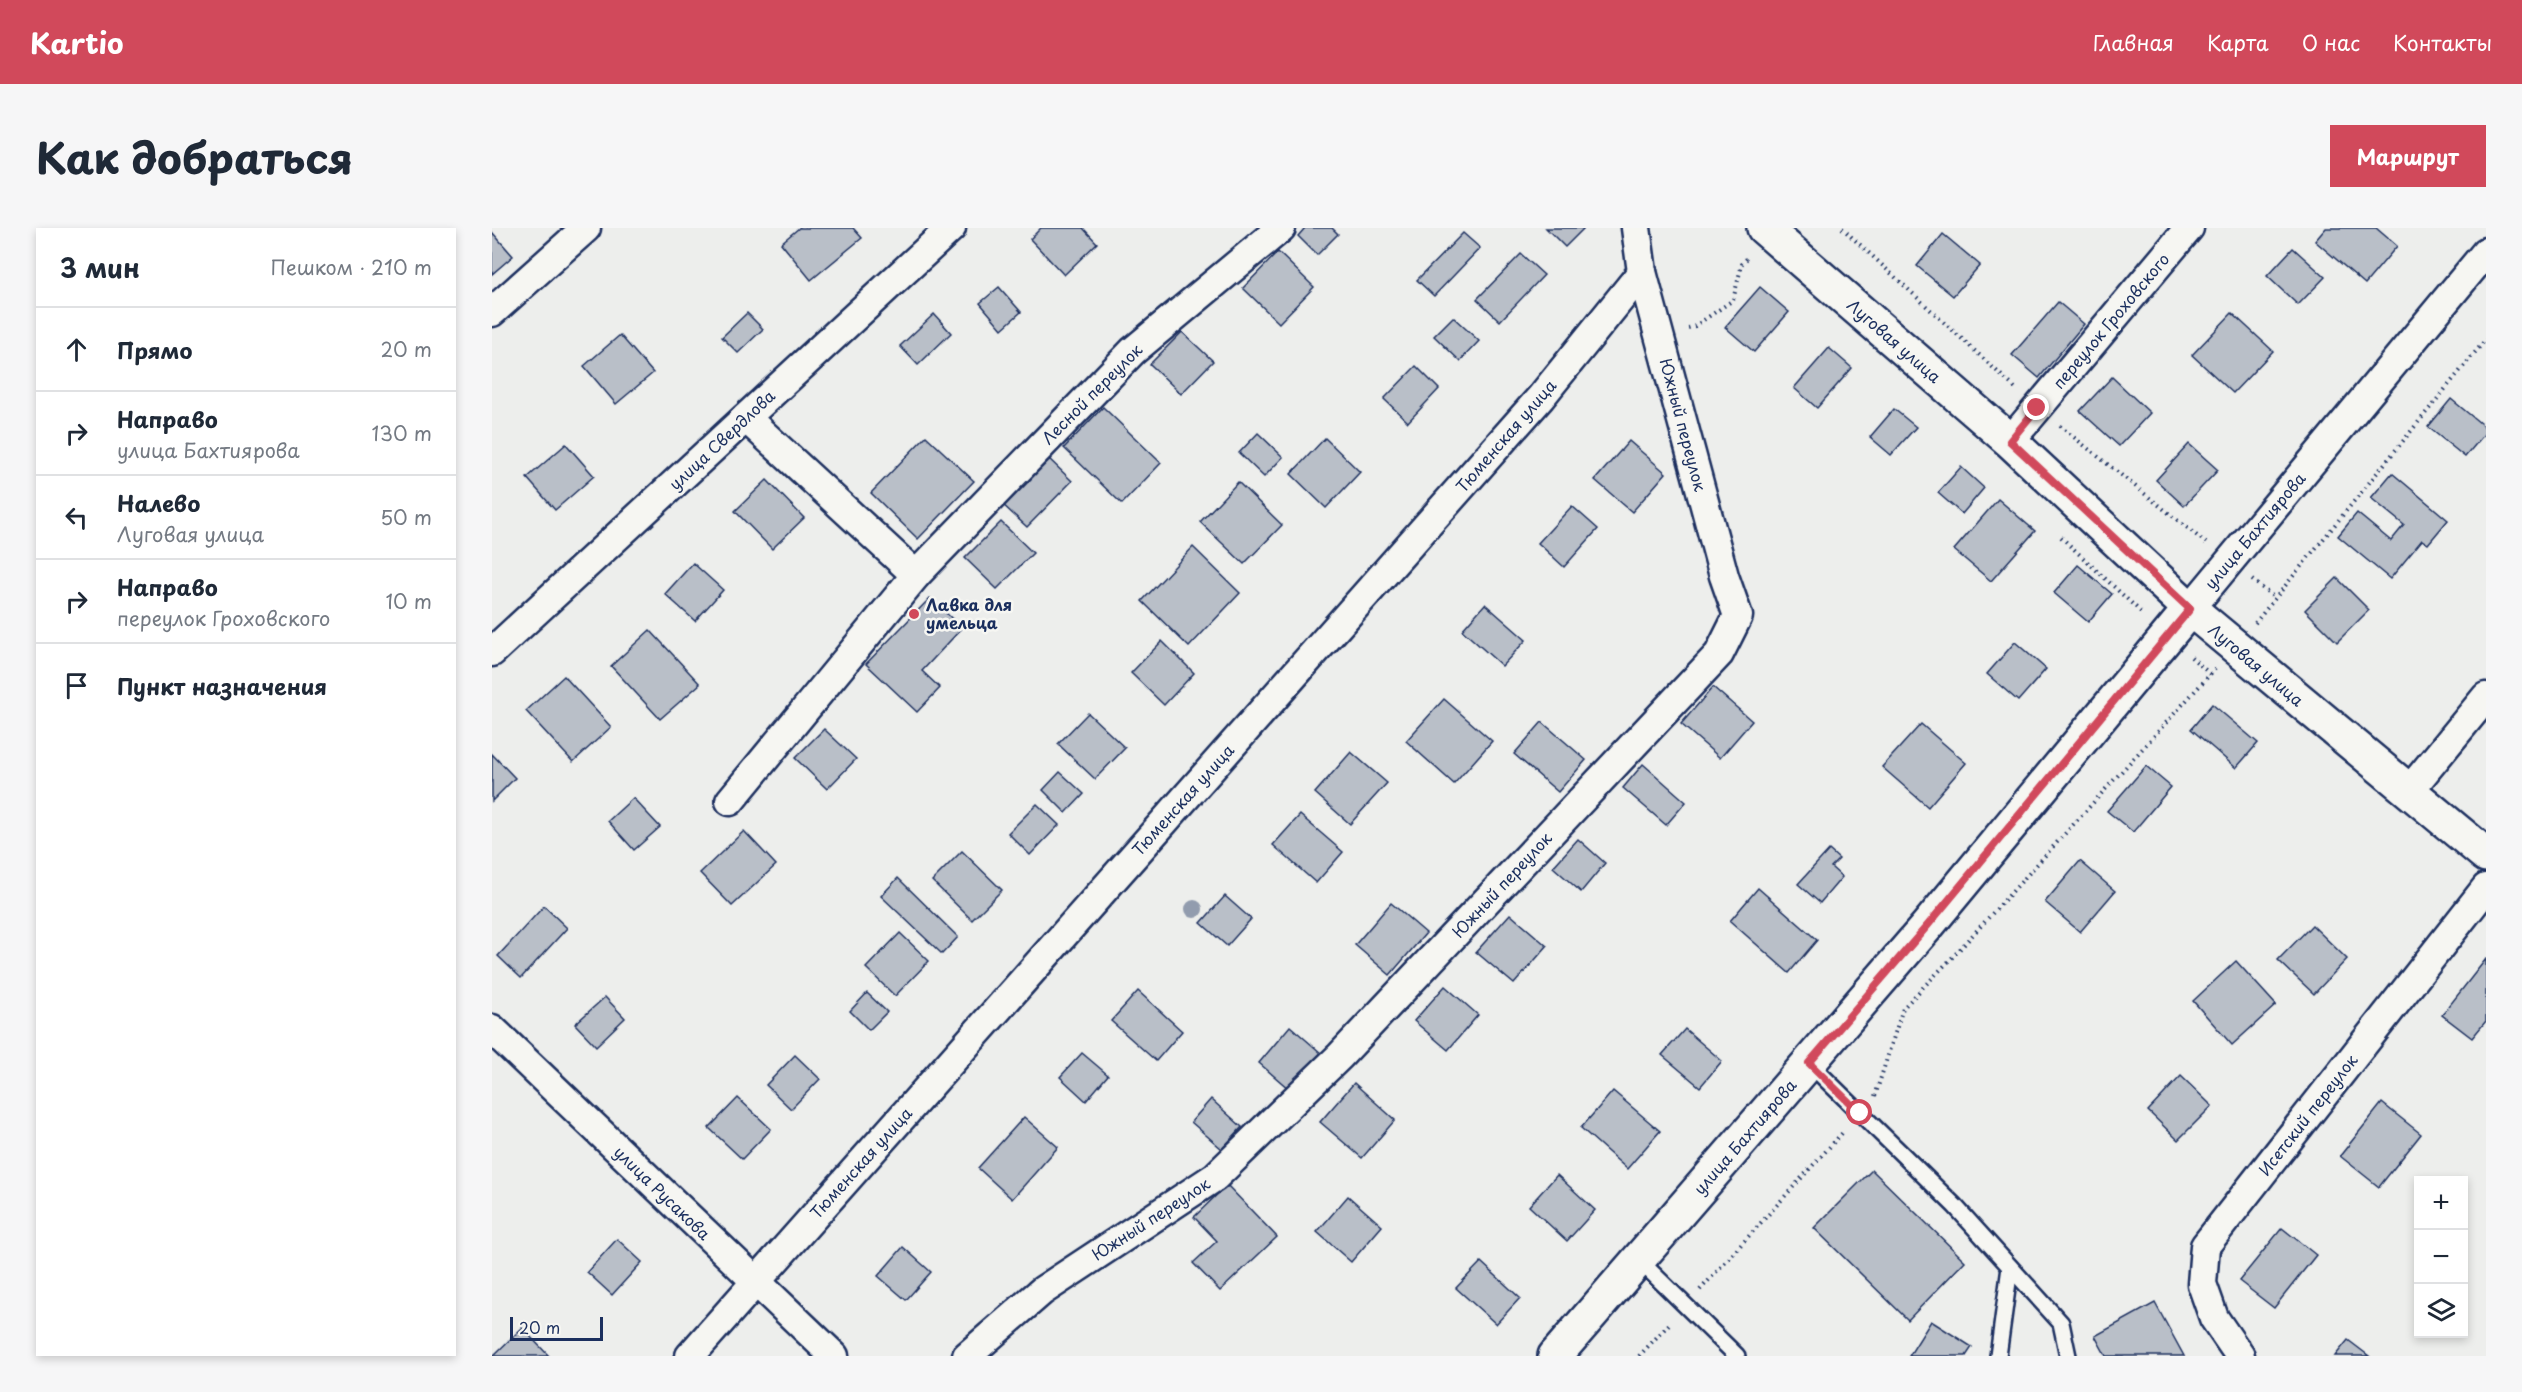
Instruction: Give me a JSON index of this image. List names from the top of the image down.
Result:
{
  "streets": {
    "main road": ["Луговая улица", "улица Бахтиярова"],
    "street": [
      "переулок Гроховского",
      "Лесной переулок",
      "Южный переулок",
      "Тюменская улица",
      "улица Свердлова",
      "Исетский переулок",
      "улица Русакова"
    ]
  },
  "crossings": [
    ["переулок Гроховского", "Луговая улица"],
    ["Луговая улица", "улица Бахтиярова"],
    ["Южный переулок", "Тюменская улица"],
    ["Тюменская улица", "улица Русакова"]
  ],
  "places": ["Лавка для умельца"],
  "scale_bar": "20 m",
  "page": {
    "header": "Kartio",
    "nav": [
      "Главная",
      "Карта",
      "О нас",
      "Контакты"
    ],
    "title": "Как добраться",
    "buttons": "Маршрут",
    "heading": ["3 мин", "Пешком · 210 m"],
    "list": [
      ["Прямо", "20 m"],
      ["Направо", "улица Бахтиярова", "130 m"],
      ["Налево", "Луговая улица", "50 m"],
      ["Направо", "переулок Гроховского", "10 m"],
      "Пункт назначения"
    ],
    "map_buttons": ["+", "−"],
    "scale": "20 m"
  }
}
